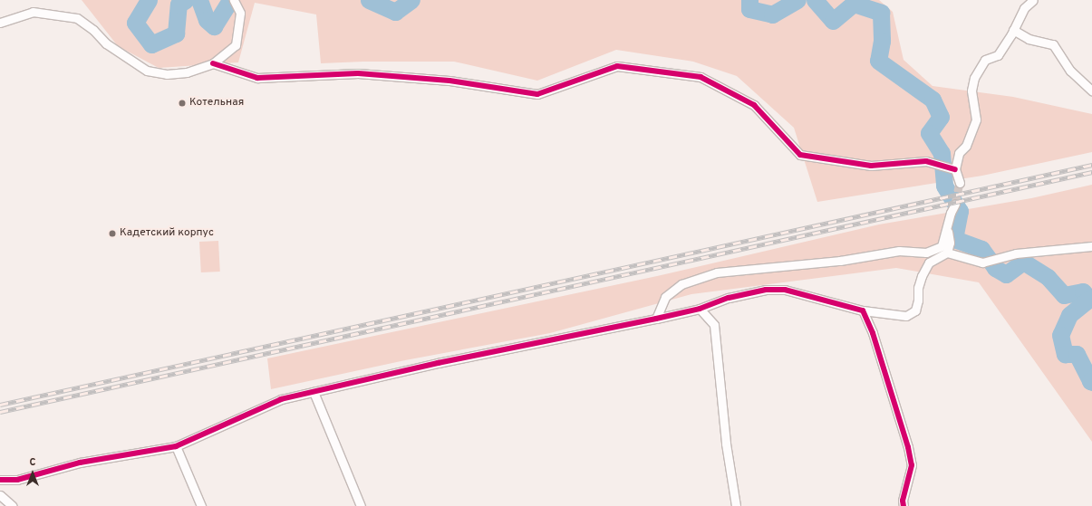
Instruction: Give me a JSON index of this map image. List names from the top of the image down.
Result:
{
  "places": ["Котельная", "Кадетский корпус"],
  "north": "top"
}
